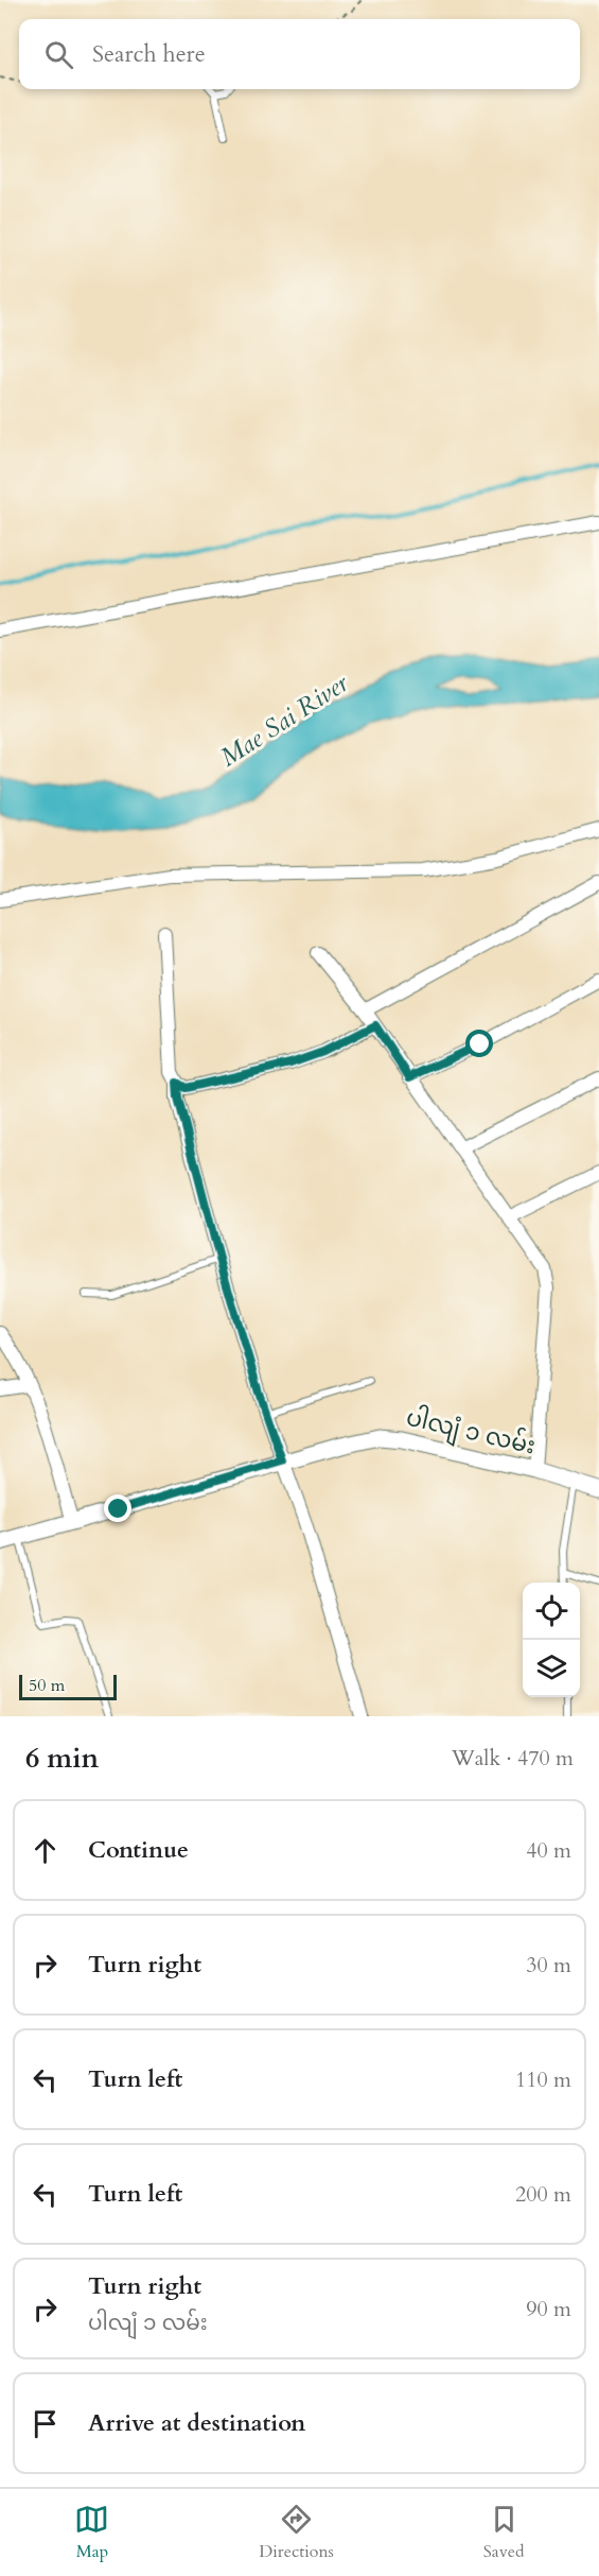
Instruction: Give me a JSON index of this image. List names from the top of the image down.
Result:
{
  "streets": {
    "street": ["ပါလျံ ၁ လမ်း"]
  },
  "water": ["Mae Sai River"],
  "scale_bar": "50 m",
  "page": {
    "search": "Search here",
    "scale": "50 m",
    "heading": ["6 min", "Walk · 470 m"],
    "list": [
      ["Continue", "40 m"],
      ["Turn right", "30 m"],
      ["Turn left", "110 m"],
      ["Turn left", "200 m"],
      ["Turn right", "ပါလျံ ၁ လမ်း", "90 m"],
      "Arrive at destination"
    ],
    "nav": ["Map", "Directions", "Saved"]
  }
}
